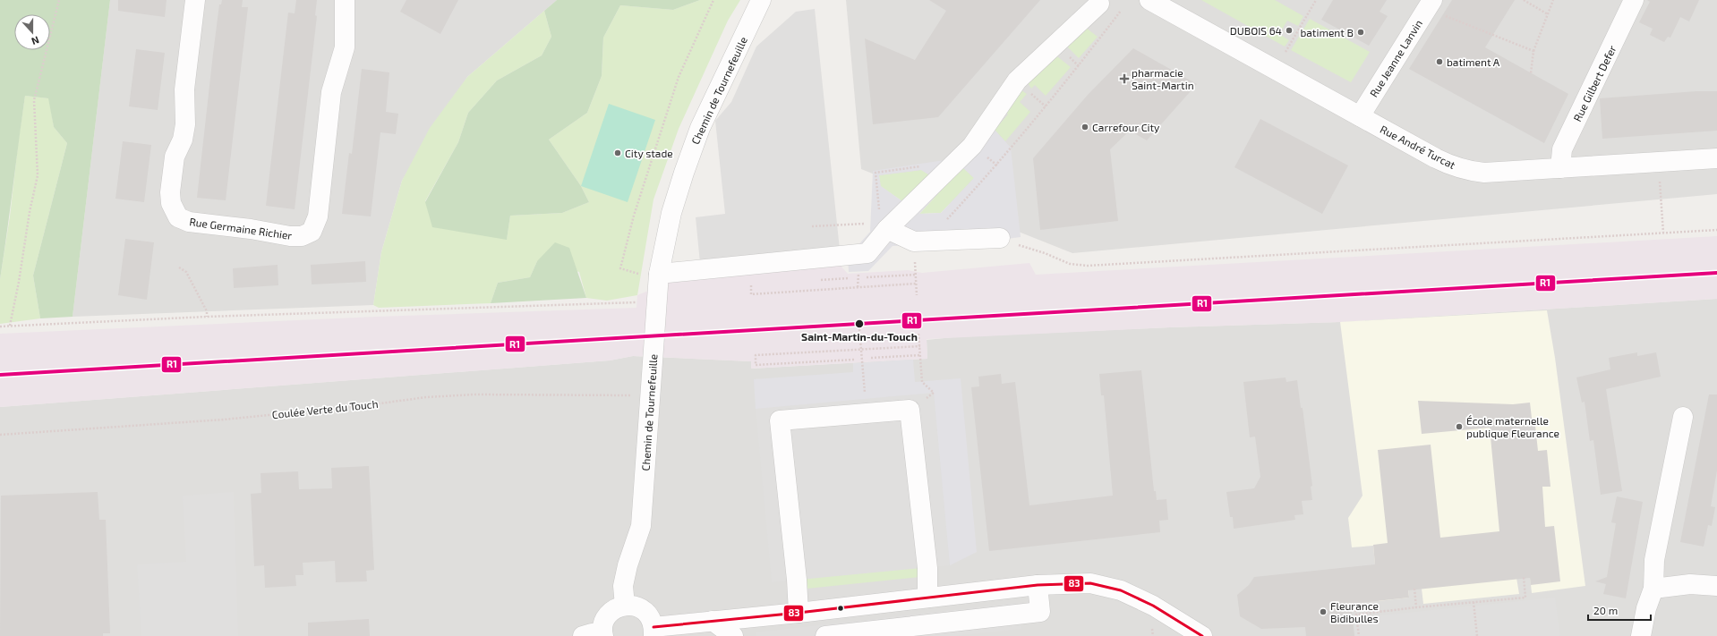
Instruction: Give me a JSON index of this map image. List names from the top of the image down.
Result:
{
  "streets": {
    "street": [
      "Rue Jeanne Lanvin",
      "Rue Gilbert Defer",
      "Chemin de Tournefeuille",
      "Rue André Turcat",
      "Rue Germaine Richier"
    ],
    "path": ["Coulée Verte du Touch"]
  },
  "crossings": [
    ["Rue Jeanne Lanvin", "Rue André Turcat"],
    ["Rue Gilbert Defer", "Rue André Turcat"],
    ["Chemin de Tournefeuille", "Coulée Verte du Touch"]
  ],
  "places": {
    "other": [
      "DUBOIS 64",
      "batiment B",
      "batiment A",
      "Carrefour City",
      "City stade",
      "Saint-Martin-du-Touch",
      "École maternelle publique Fleurance",
      "Fleurance Bidibulles"
    ],
    "health": ["pharmacie Saint-Martin"]
  },
  "lines": ["transit line R1", "transit line 83"],
  "scale_bar": "20 m",
  "north": "bottom"
}
